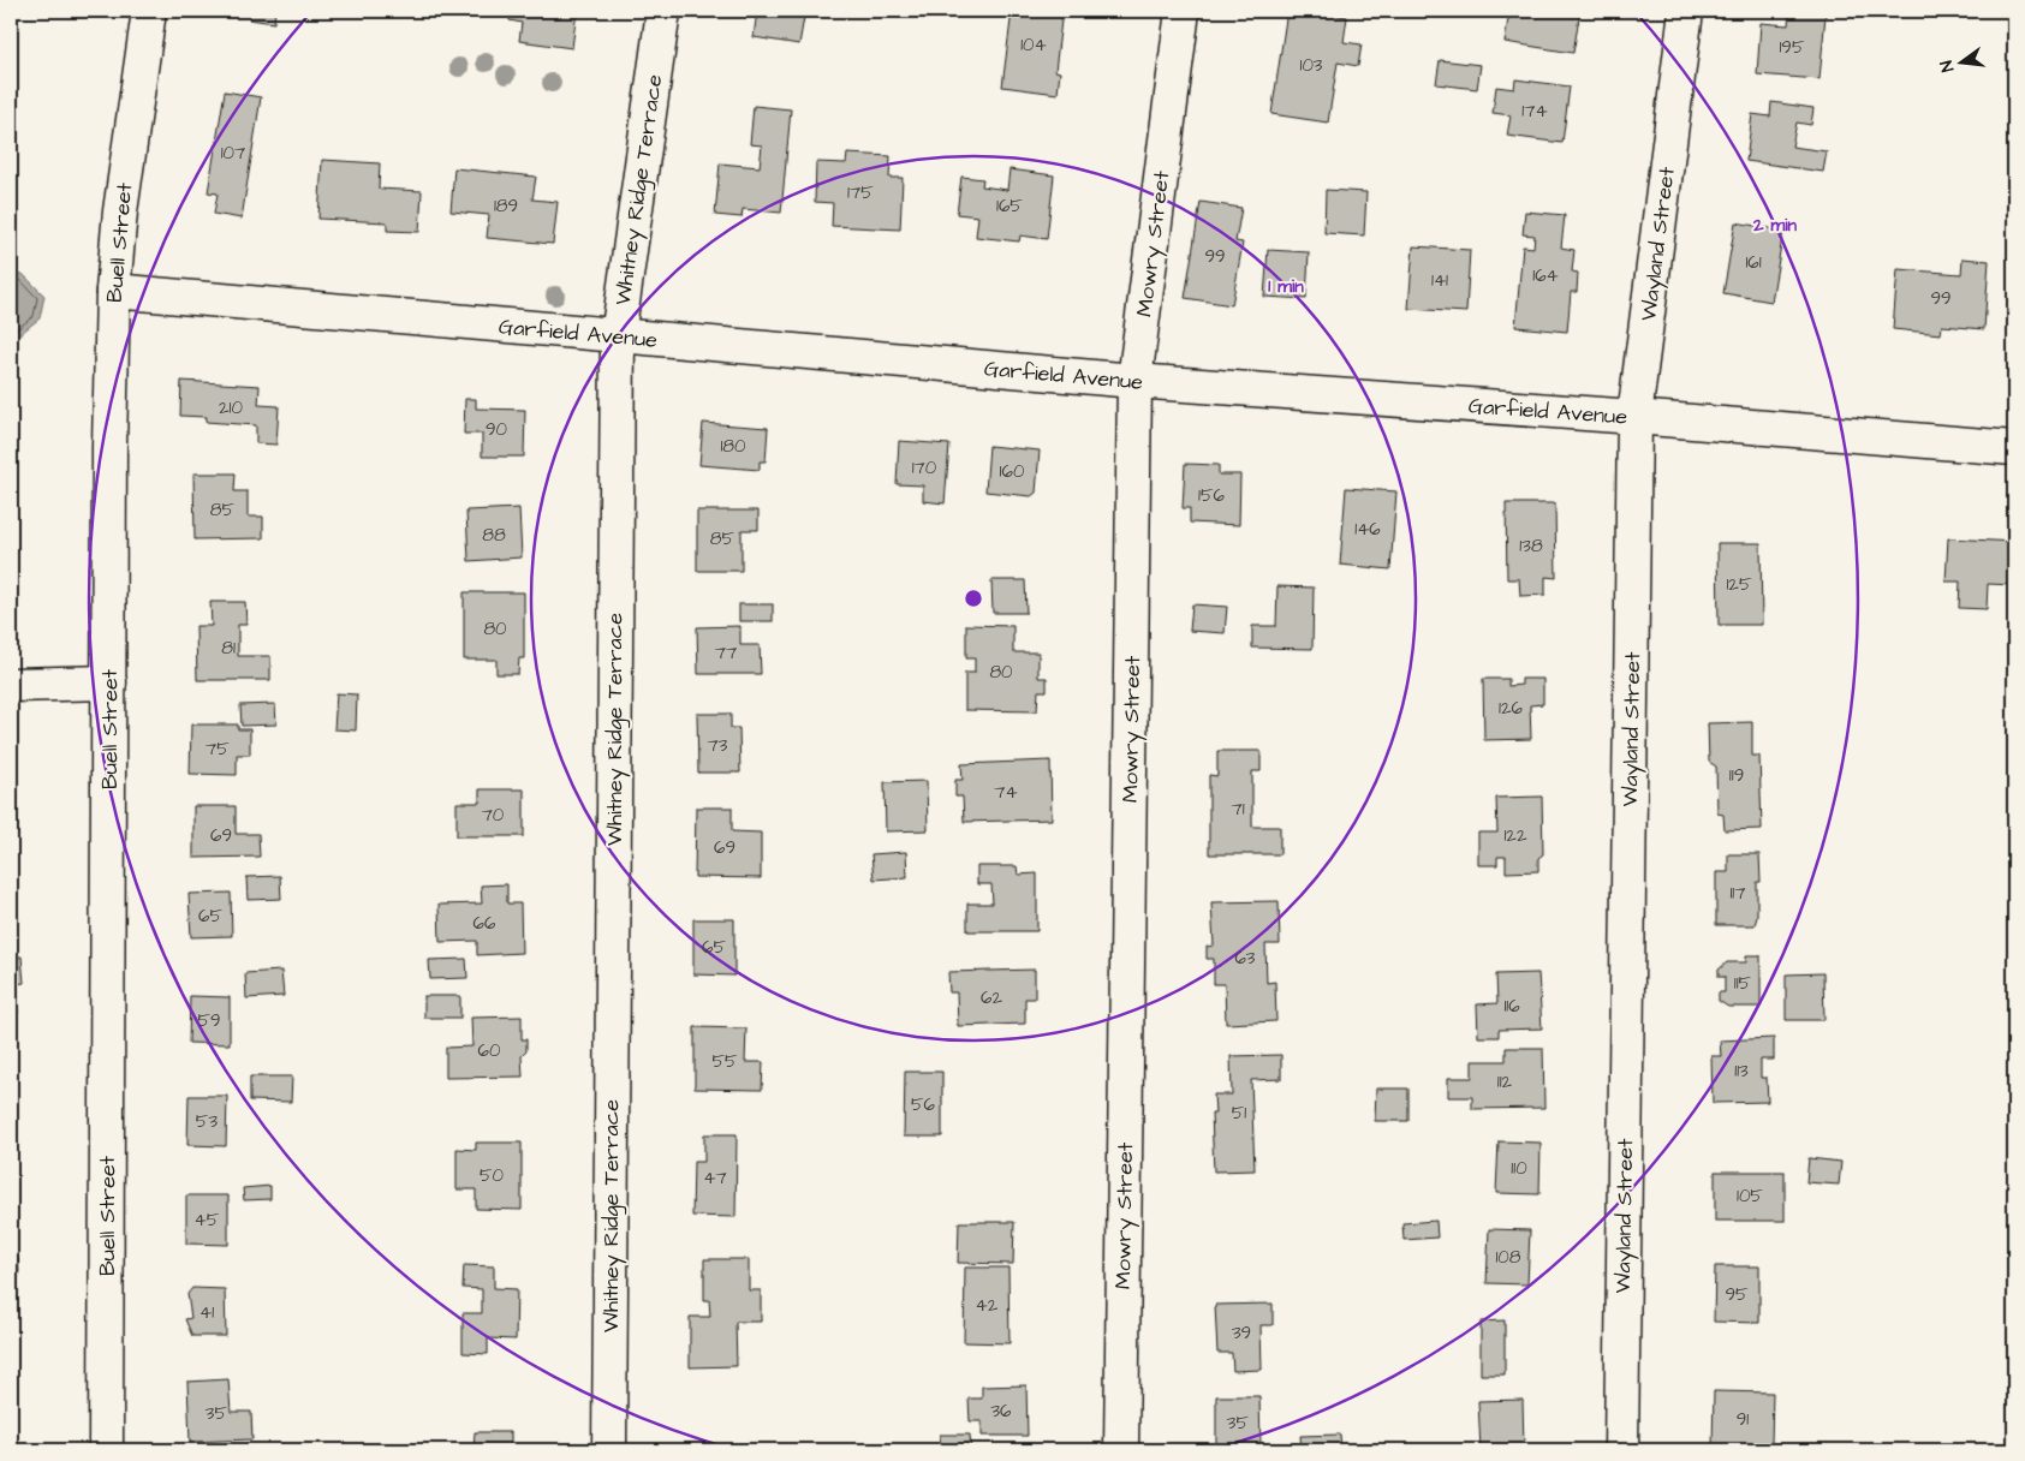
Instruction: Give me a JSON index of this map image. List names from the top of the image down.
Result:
{
  "streets": {
    "street": [
      "Whitney Ridge Terrace",
      "Buell Street",
      "Mowry Street",
      "Wayland Street",
      "Garfield Avenue"
    ]
  },
  "crossings": [
    ["Whitney Ridge Terrace", "Garfield Avenue"],
    ["Buell Street", "Garfield Avenue"],
    ["Mowry Street", "Garfield Avenue"],
    ["Wayland Street", "Garfield Avenue"]
  ],
  "house_numbers": [
    "104",
    "195",
    "103",
    "174",
    "107",
    "175",
    "189",
    "165",
    "99",
    "161",
    "164",
    "141",
    "99",
    "210",
    "90",
    "180",
    "170",
    "160",
    "156",
    "85",
    "146",
    "88",
    "85",
    "138",
    "125",
    "80",
    "81",
    "77",
    "80",
    "126",
    "73",
    "75",
    "119",
    "74",
    "71",
    "70",
    "69",
    "122",
    "69",
    "117",
    "65",
    "66",
    "65",
    "63",
    "115",
    "62",
    "116",
    "59",
    "60",
    "55",
    "113",
    "112",
    "56",
    "51",
    "53",
    "110",
    "50",
    "47",
    "105",
    "45",
    "108",
    "95",
    "42",
    "41",
    "39",
    "36",
    "35",
    "91",
    "35"
  ],
  "north": "left",
  "rings": ["2 min", "1 min"]
}
